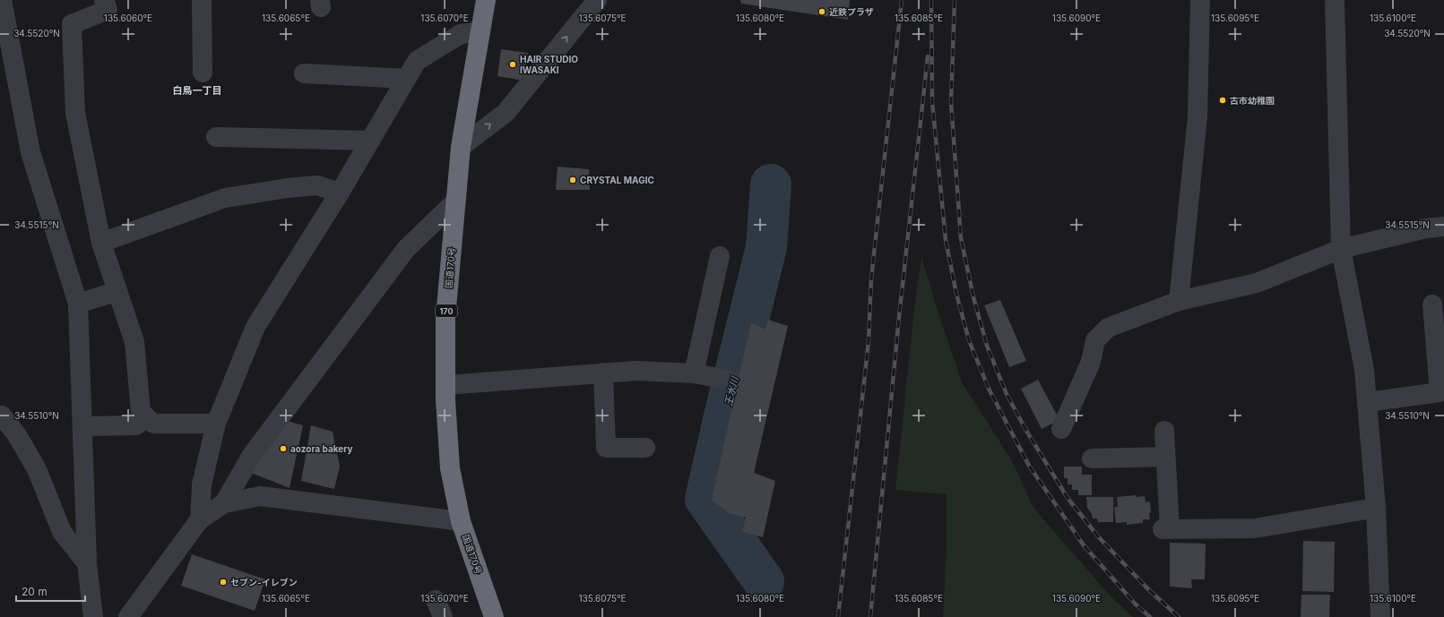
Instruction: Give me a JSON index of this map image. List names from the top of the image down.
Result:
{
  "streets": {
    "highway": ["国道170号", "170"]
  },
  "districts": ["白鳥一丁目"],
  "water": ["王水川"],
  "places": [
    "近鉄プラザ",
    "HAIR STUDIO IWASAKI",
    "古市幼稚園",
    "CRYSTAL MAGIC",
    "aozora bakery",
    "セブン-イレブン"
  ],
  "scale_bar": "20 m",
  "coordinates": [
    "135.6060°E",
    "135.6065°E",
    "135.6070°E",
    "135.6075°E",
    "135.6080°E",
    "135.6085°E",
    "135.6090°E",
    "135.6095°E",
    "135.6100°E",
    "34.5520°N",
    "34.5515°N",
    "34.5510°N"
  ]
}
